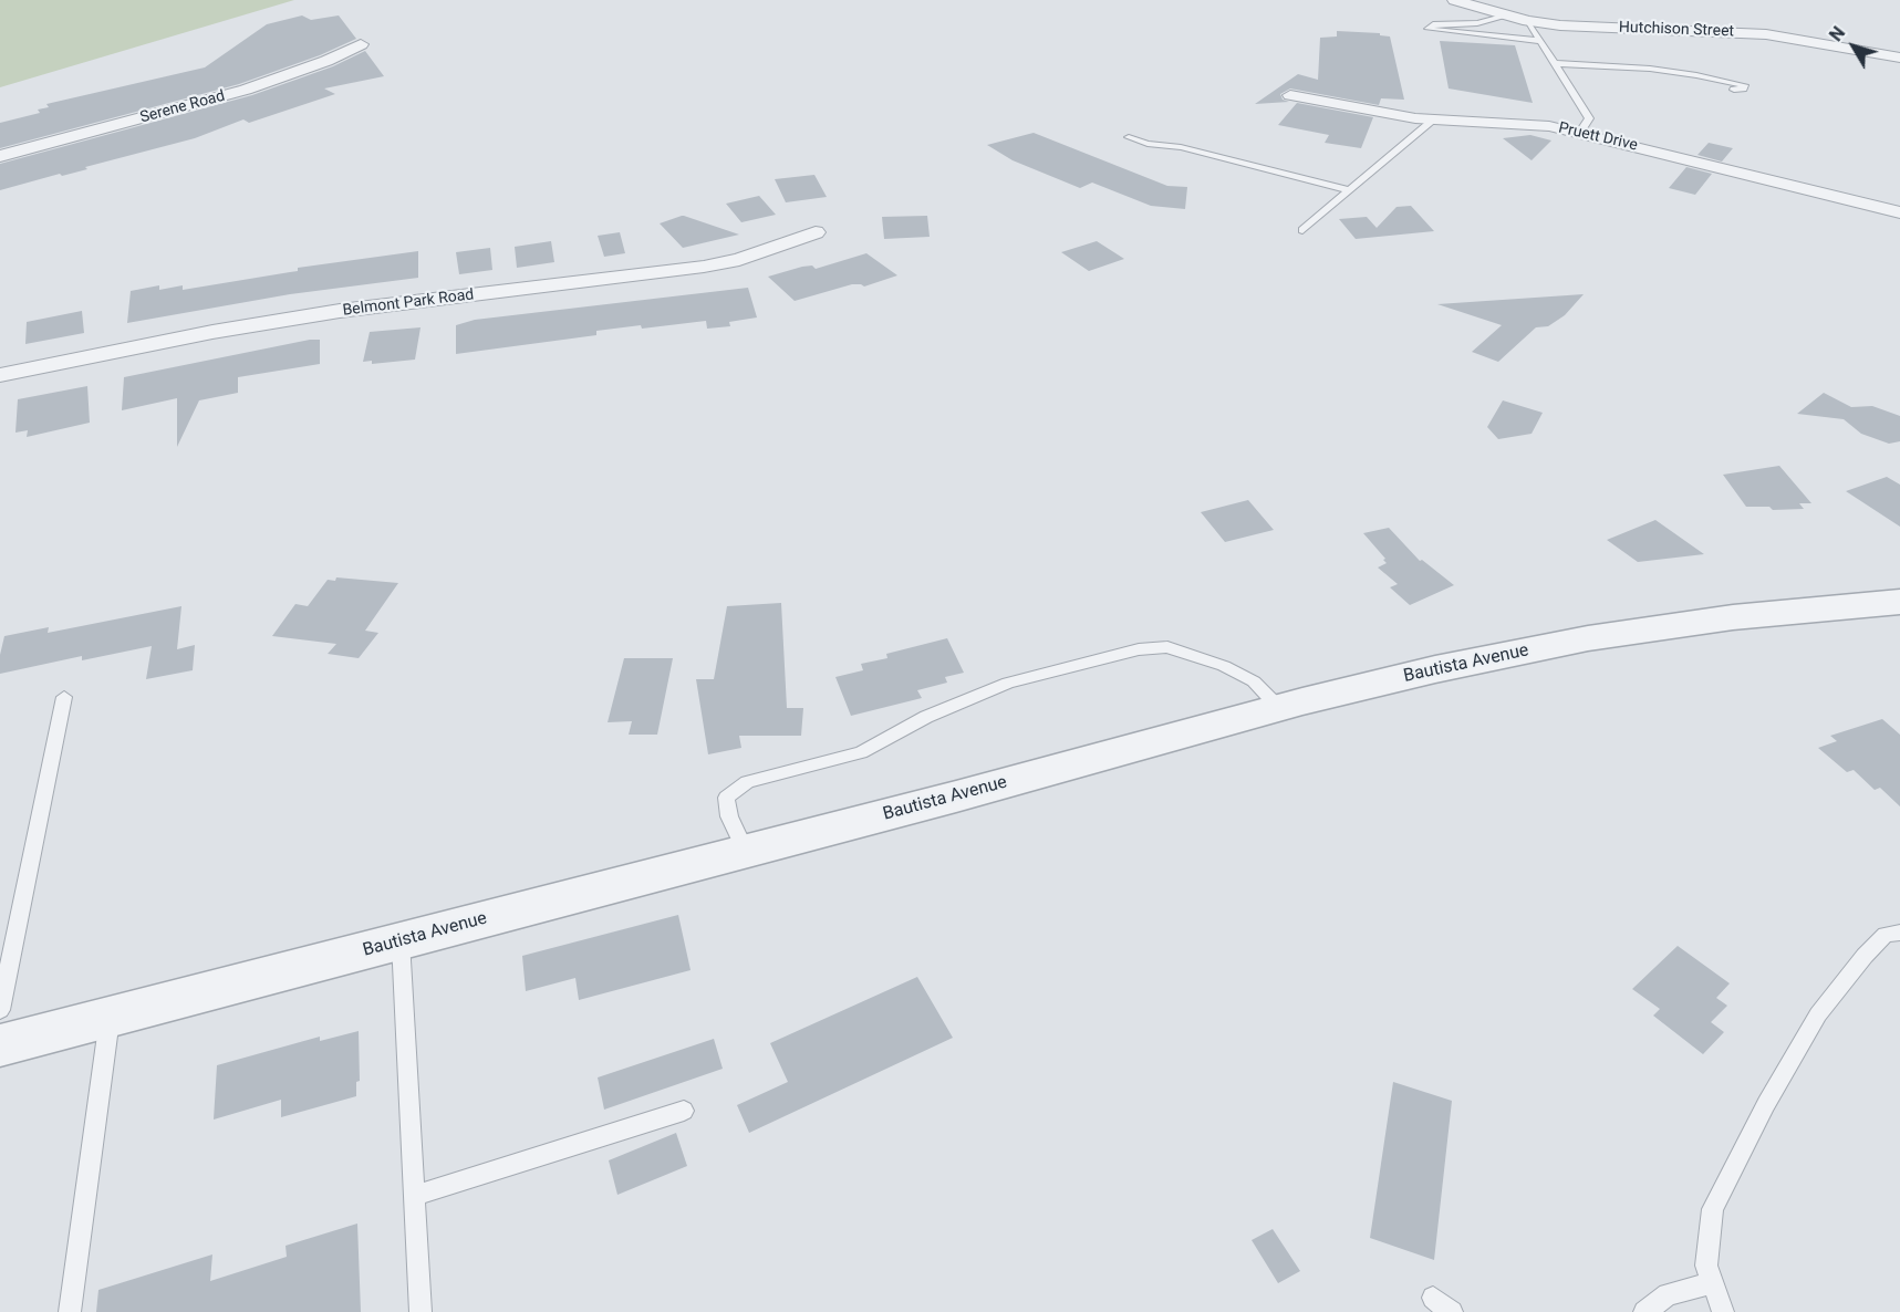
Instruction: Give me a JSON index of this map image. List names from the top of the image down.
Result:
{
  "streets": {
    "street": [
      "Hutchison Street",
      "Serene Road",
      "Pruett Drive",
      "Belmont Park Road",
      "Bautista Avenue"
    ]
  },
  "north": "top left"
}
